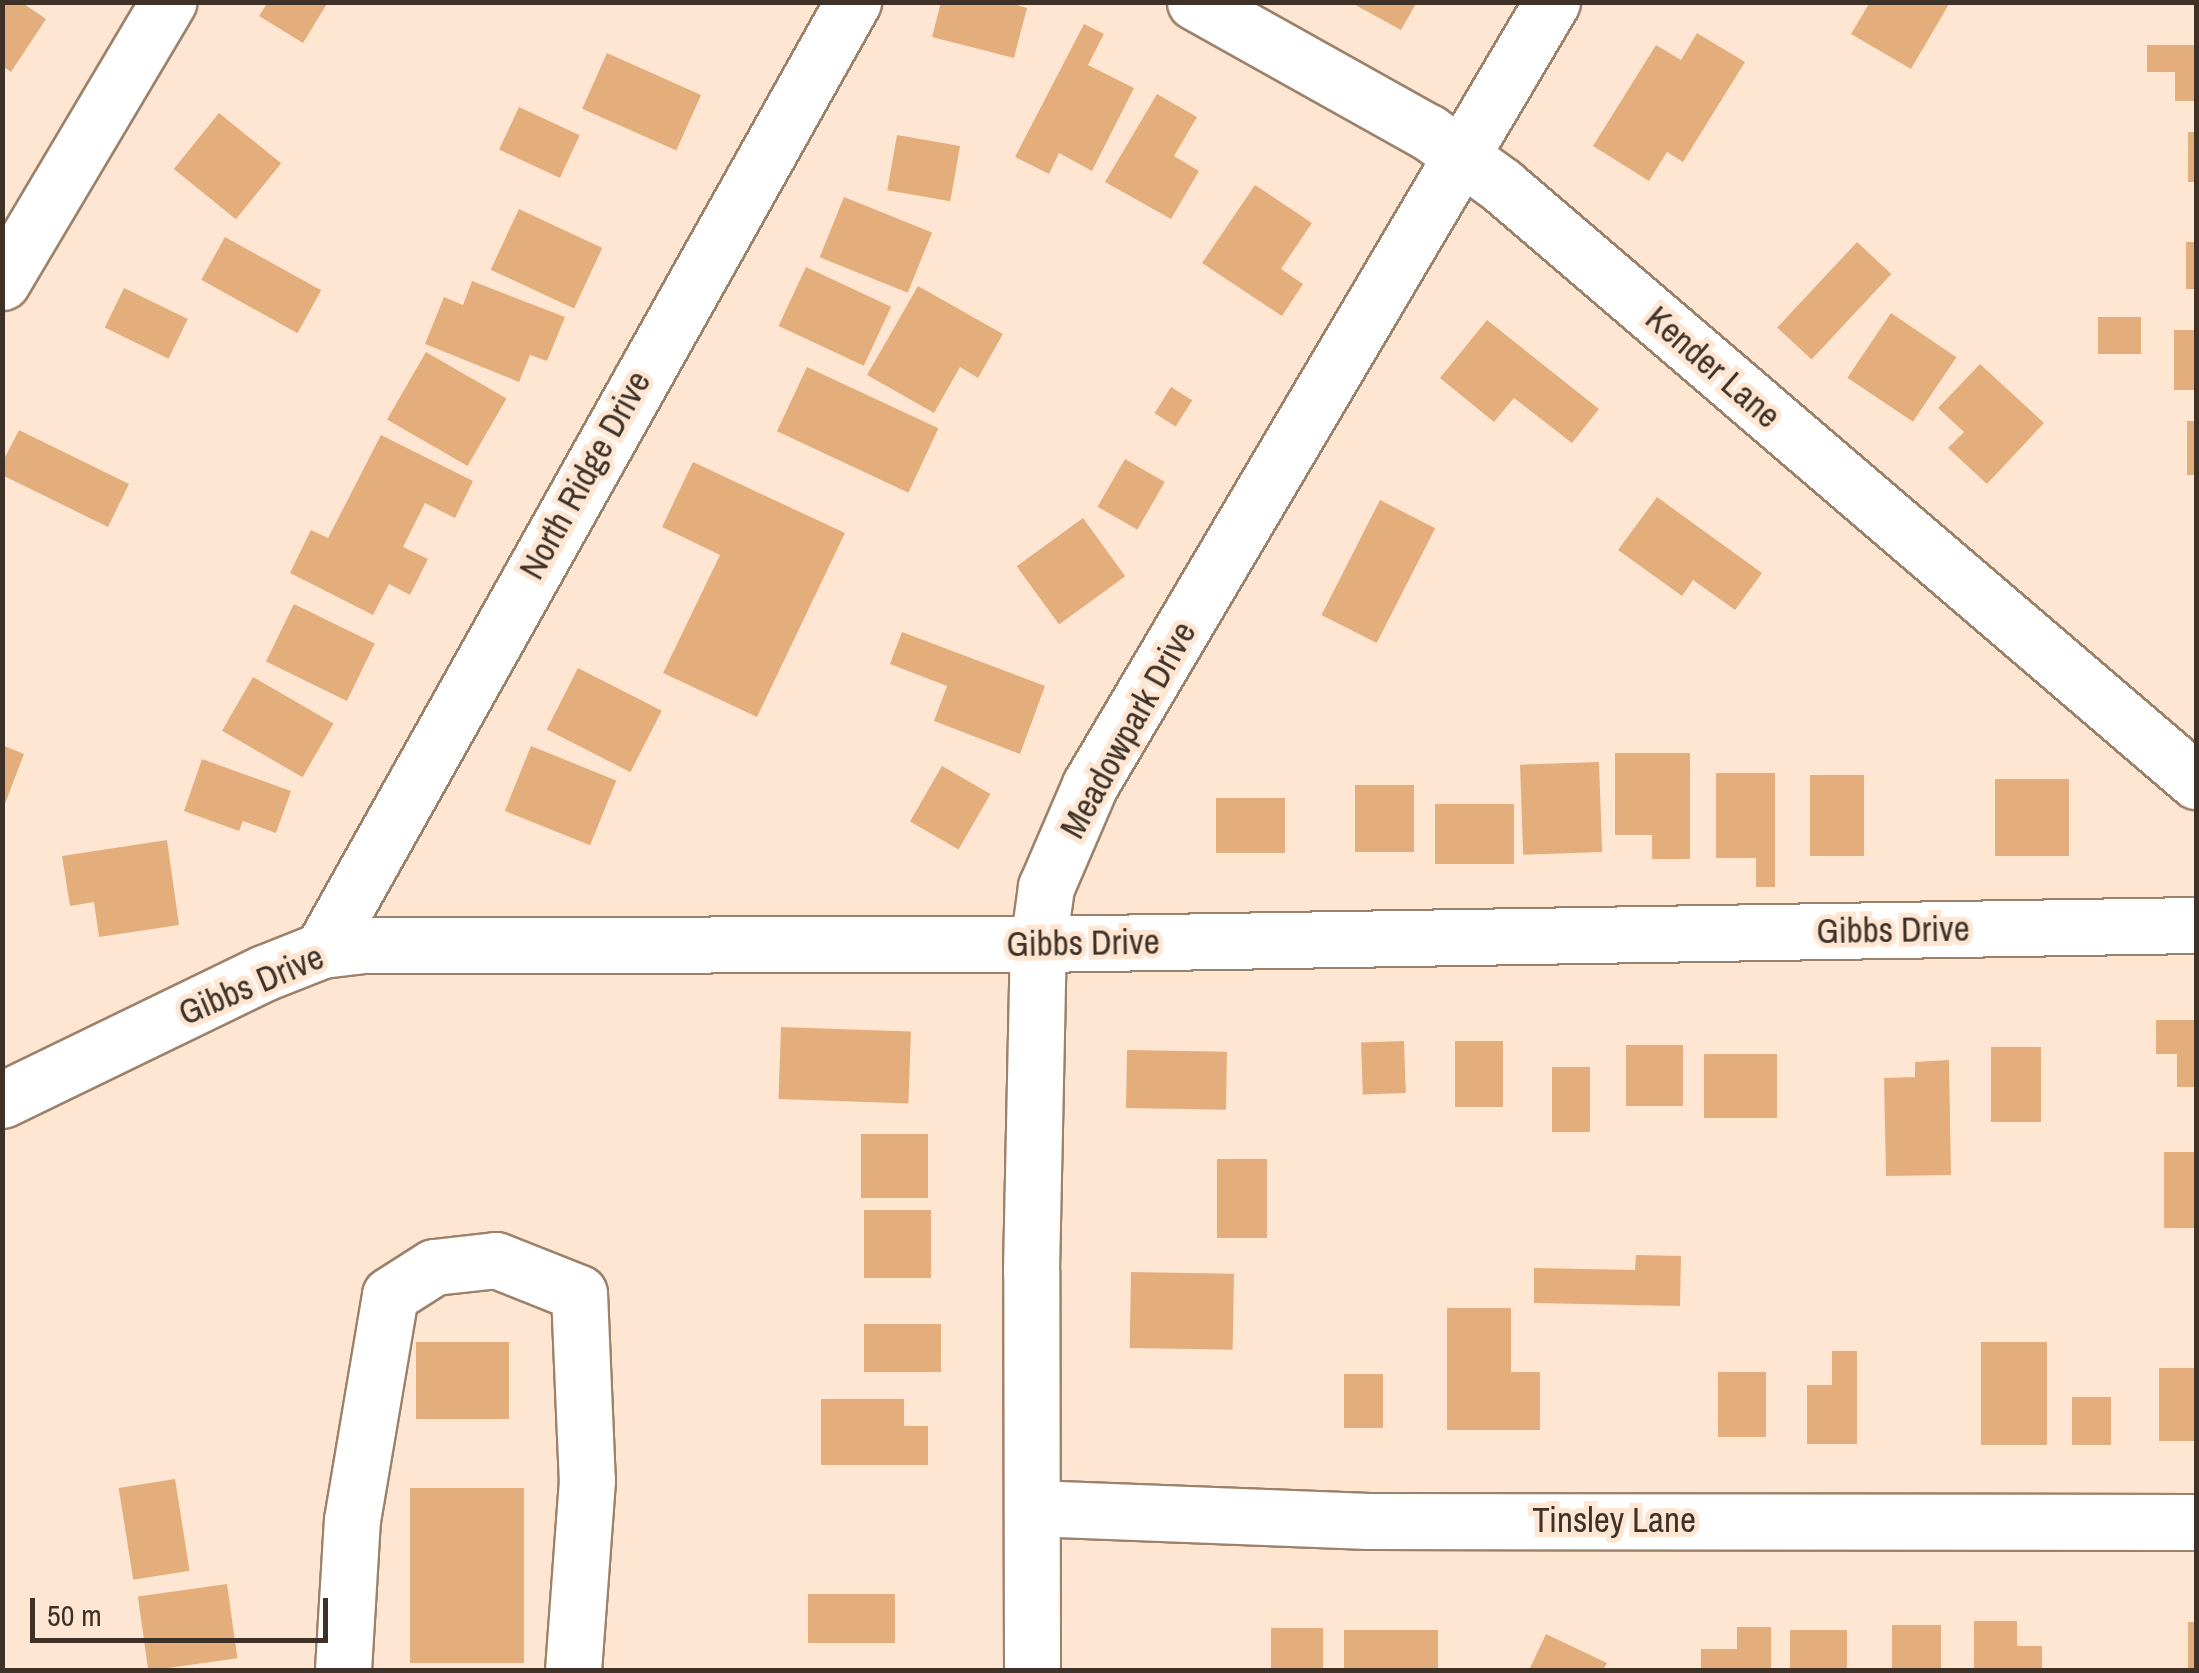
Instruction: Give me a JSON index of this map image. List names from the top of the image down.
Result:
{
  "streets": {
    "street": [
      "Kender Lane",
      "North Ridge Drive",
      "Meadowpark Drive",
      "Gibbs Drive",
      "Tinsley Lane"
    ]
  },
  "crossings": [
    ["Kender Lane", "Meadowpark Drive"],
    ["North Ridge Drive", "Gibbs Drive"],
    ["Meadowpark Drive", "Gibbs Drive"],
    ["Meadowpark Drive", "Tinsley Lane"]
  ],
  "scale_bar": "50 m"
}
